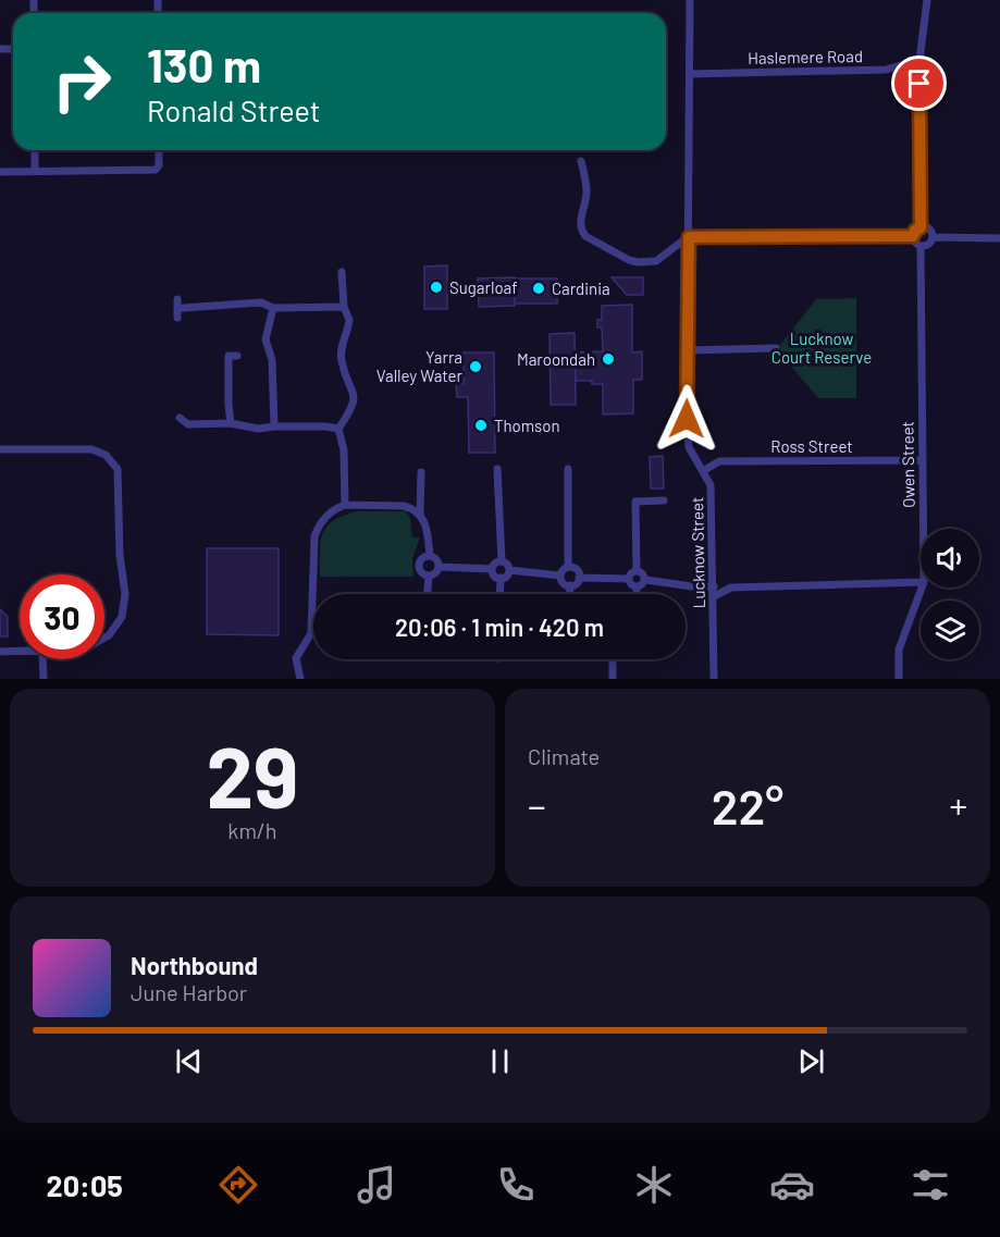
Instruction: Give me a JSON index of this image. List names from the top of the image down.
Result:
{
  "streets": {
    "street": [
      "Haslemere Road",
      "Ross Street",
      "Owen Street",
      "Lucknow Street"
    ]
  },
  "crossings": [
    ["Haslemere Road", "Lucknow Street"],
    ["Ross Street", "Owen Street"],
    ["Ross Street", "Lucknow Street"]
  ],
  "parks": ["Lucknow Court Reserve"],
  "places": [
    "Sugarloaf",
    "Cardinia",
    "Maroondah",
    "Yarra Valley Water",
    "Thomson"
  ],
  "page": {
    "turn": ["130 m", "Ronald Street"],
    "limit": "30",
    "trip": "20:06 · 1 min · 420 m",
    "tile": [
      ["29", "km/h"],
      "Climate"
    ],
    "heat": ["−", "22°", "+"],
    "song": ["Northbound", "June Harbor"],
    "tabs": "20:05"
  }
}
